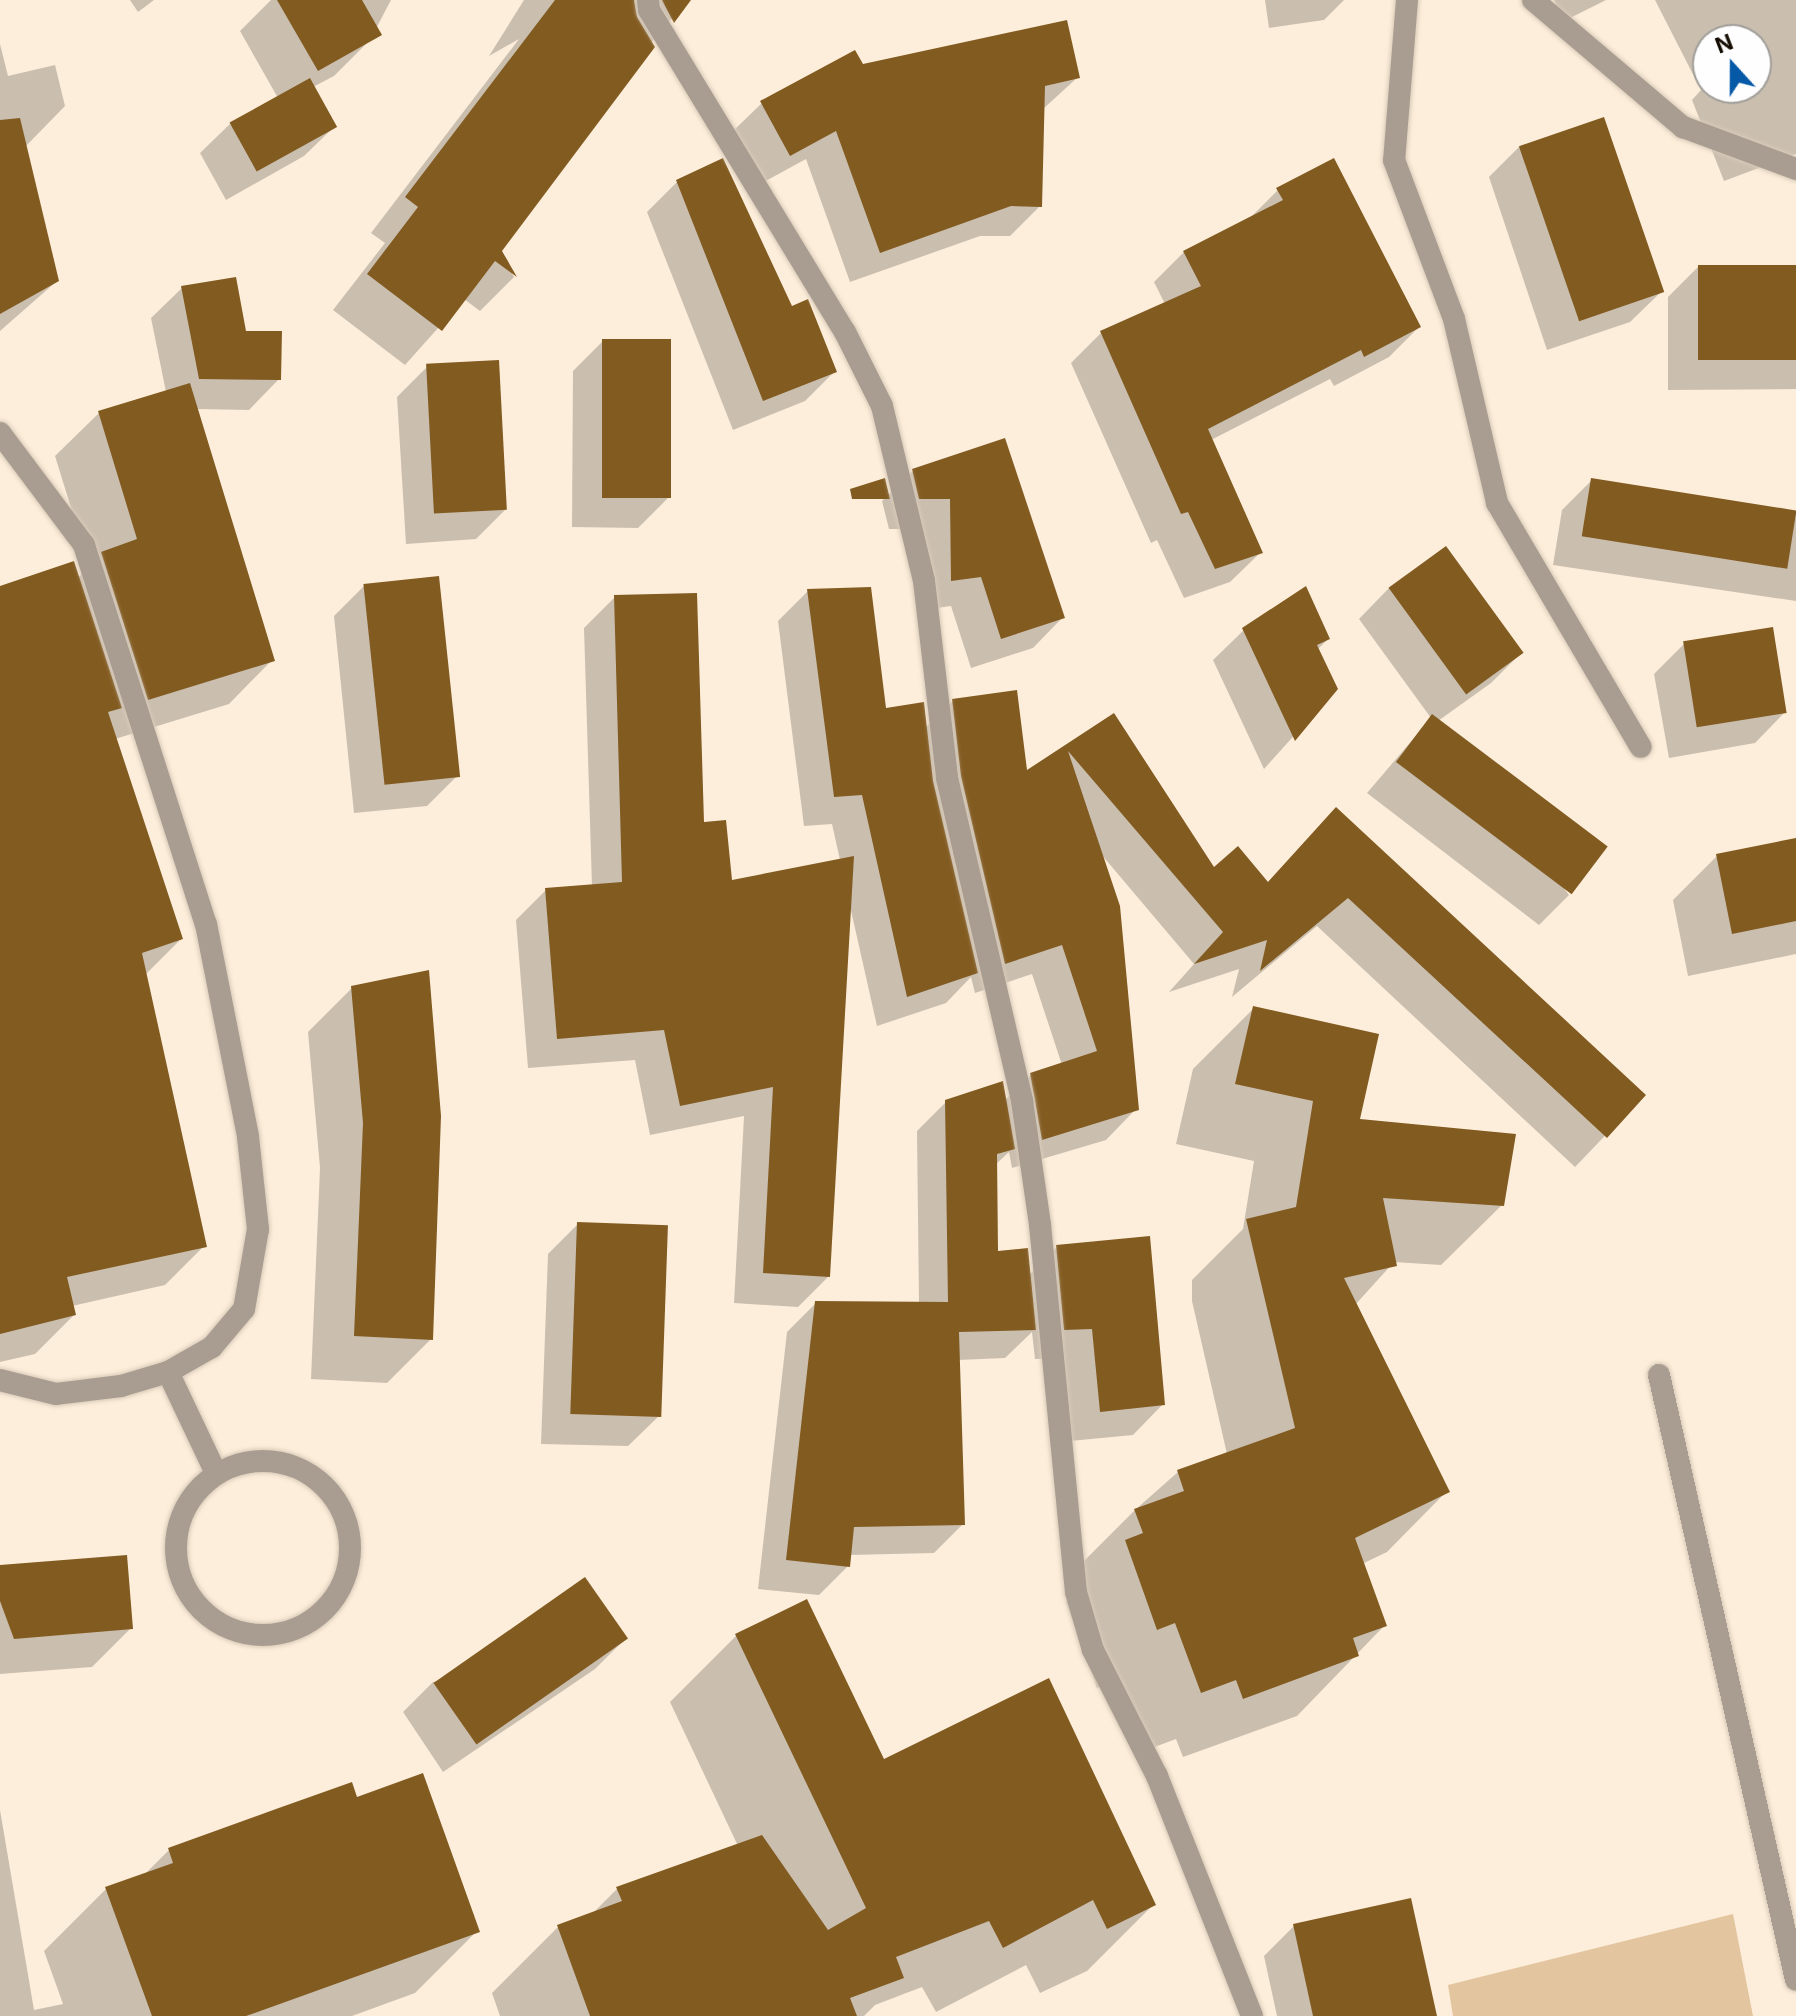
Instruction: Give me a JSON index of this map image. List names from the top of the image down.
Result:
{
  "north": "top"
}
